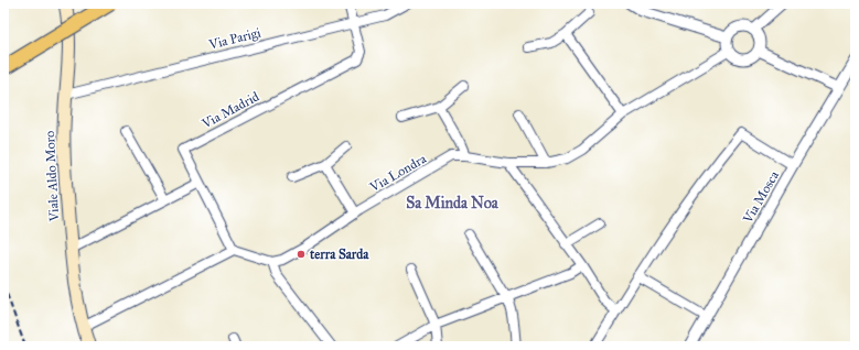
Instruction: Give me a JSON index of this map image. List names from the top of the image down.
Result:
{
  "streets": {
    "main road": ["Viale Aldo Moro"],
    "street": [
      "Via Parigi",
      "Via Madrid",
      "Via Londra",
      "Via Mosca"
    ]
  },
  "crossings": [
    ["Via Parigi", "Via Madrid"],
    ["Via Parigi", "Viale Aldo Moro"]
  ],
  "districts": ["Sa Minda Noa"],
  "places": ["terra Sarda"]
}
